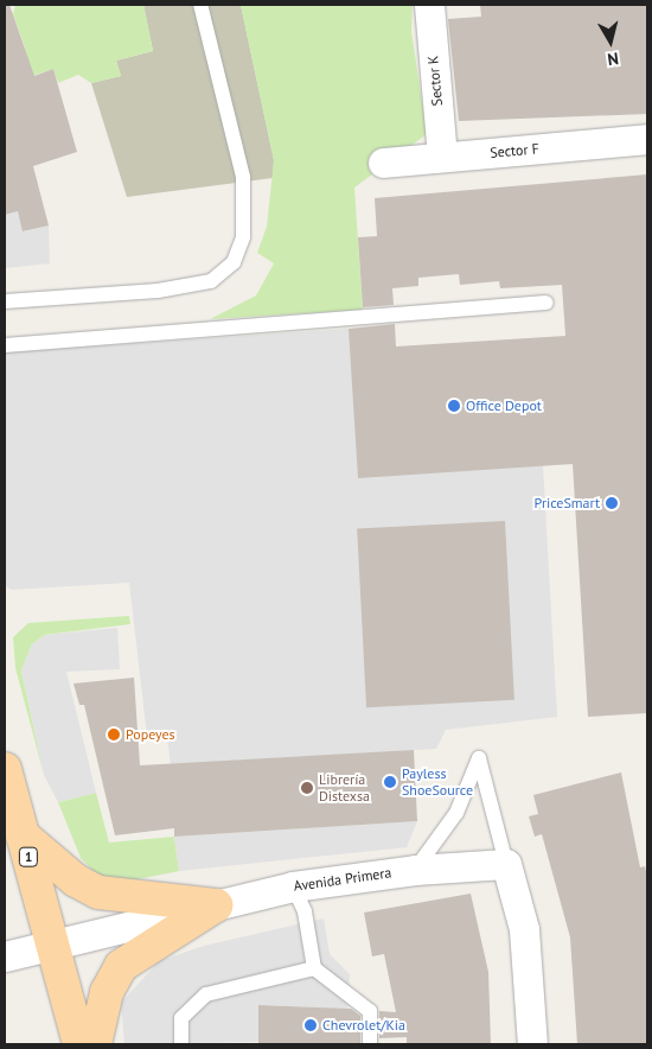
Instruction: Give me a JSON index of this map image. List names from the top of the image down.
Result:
{
  "streets": {
    "main road": ["1"],
    "street": ["Sector K", "Sector F", "Avenida Primera"]
  },
  "crossings": [
    ["Sector K", "Sector F"],
    ["1", "Avenida Primera"]
  ],
  "places": [
    "Office Depot",
    "PriceSmart",
    "Popeyes",
    "Payless ShoeSource",
    "Librería Distexsa",
    "Chevrolet/Kia"
  ],
  "north": "bottom"
}
